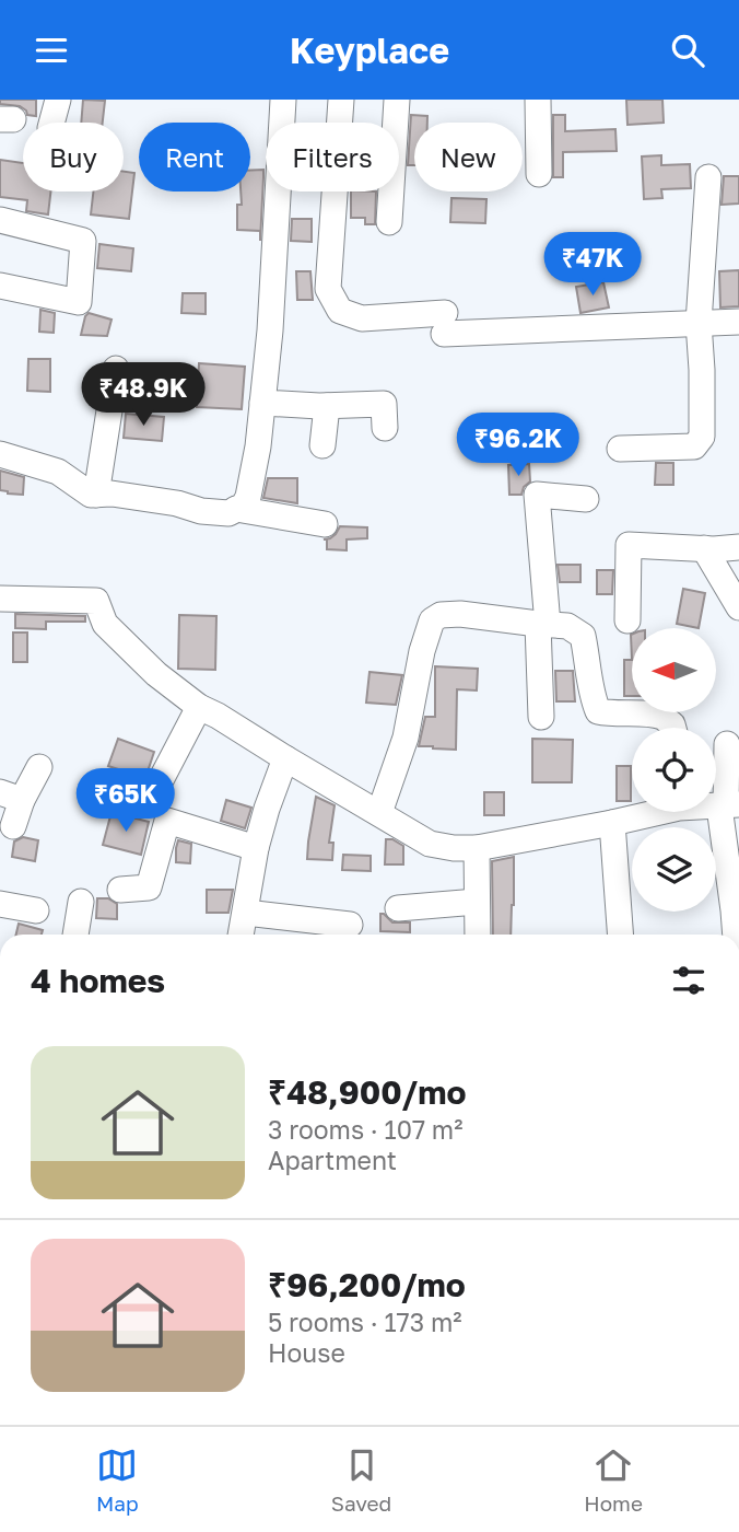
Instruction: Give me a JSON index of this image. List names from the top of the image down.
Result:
{
  "north": "left",
  "page": {
    "header": "Keyplace",
    "chip": [
      "Buy",
      "Rent",
      "Filters",
      "New"
    ],
    "price": [
      "₹47K",
      "₹48.9K",
      "₹96.2K",
      "₹65K"
    ],
    "heading": "4 homes",
    "list": [
      {
        "name": "₹48,900/mo",
        "note": "3 rooms · 107 m² · Apartment"
      },
      {
        "name": "₹96,200/mo",
        "note": "5 rooms · 173 m² · House"
      }
    ],
    "tabs": ["Map", "Saved", "Home"]
  }
}
